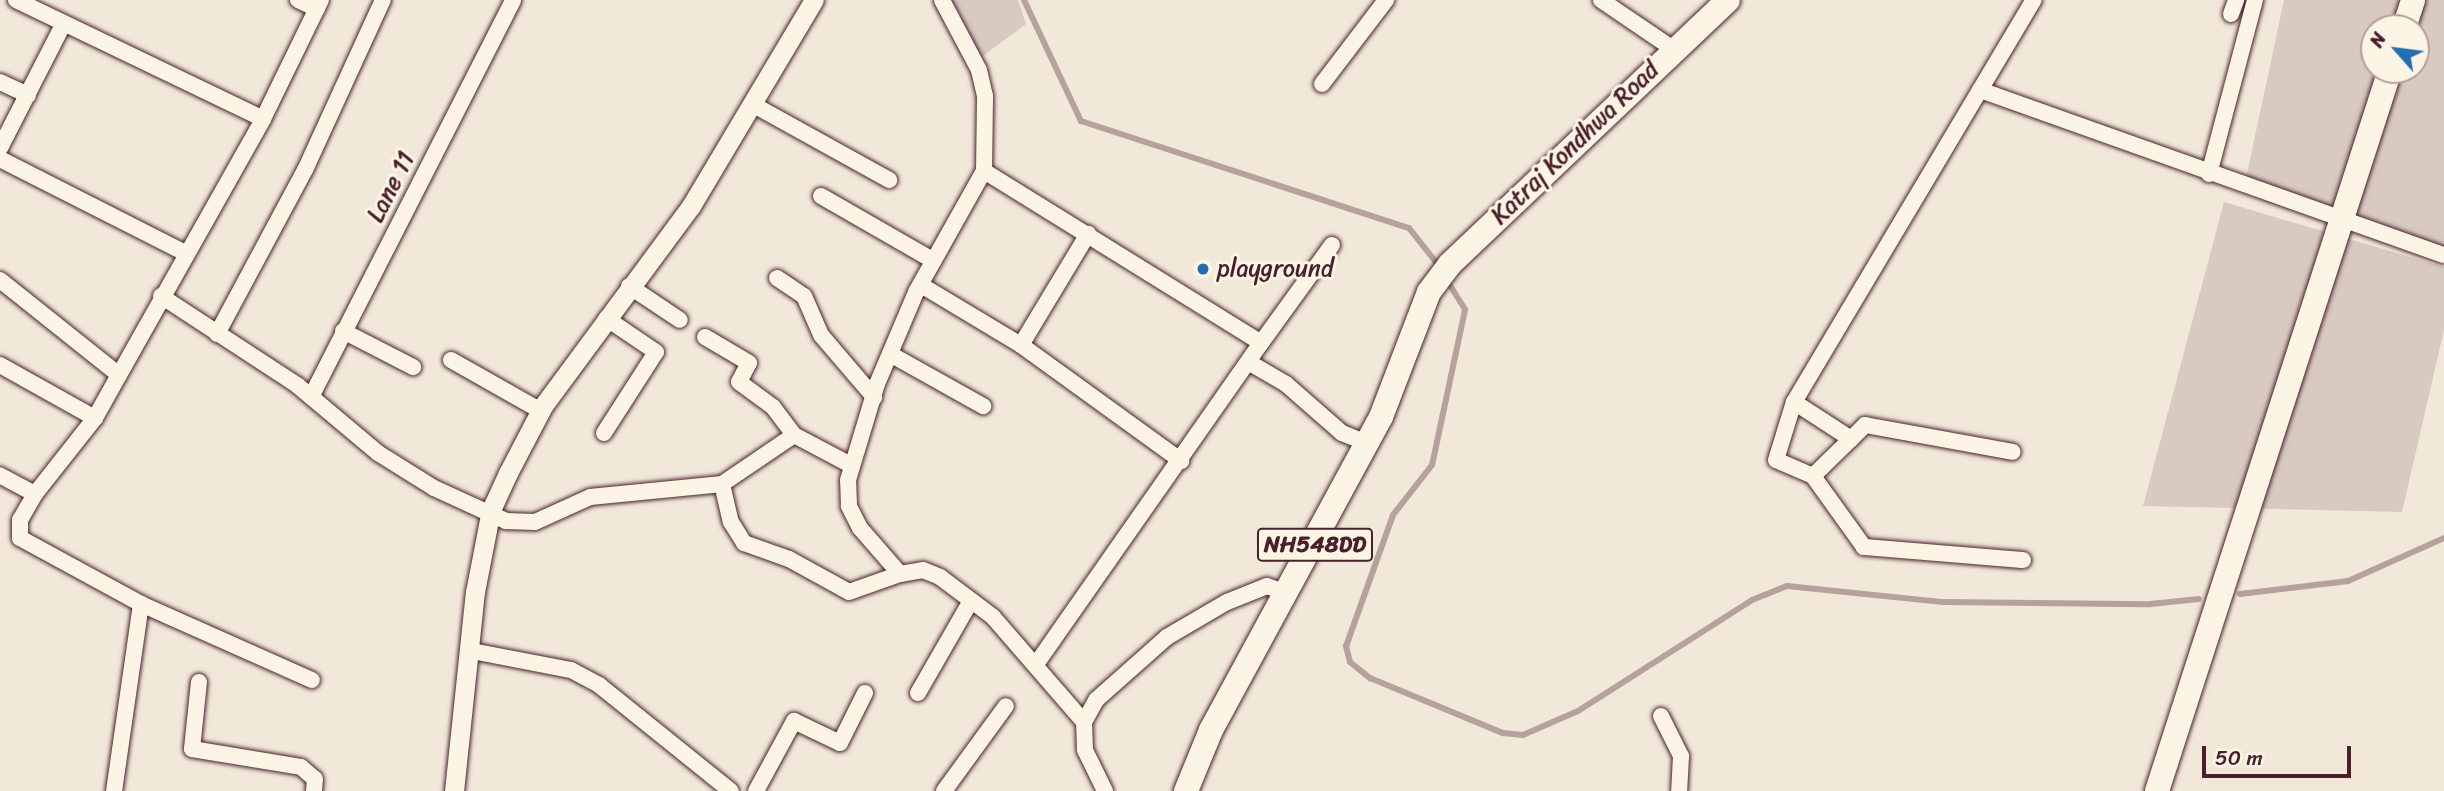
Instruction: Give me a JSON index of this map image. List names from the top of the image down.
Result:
{
  "streets": {
    "highway": ["Katraj Kondhwa Road", "NH548DD"],
    "street": ["Lane 11"]
  },
  "crossings": [
    ["Katraj Kondhwa Road", "NH548DD"]
  ],
  "places": ["playground"],
  "scale_bar": "50 m",
  "north": "top left"
}
